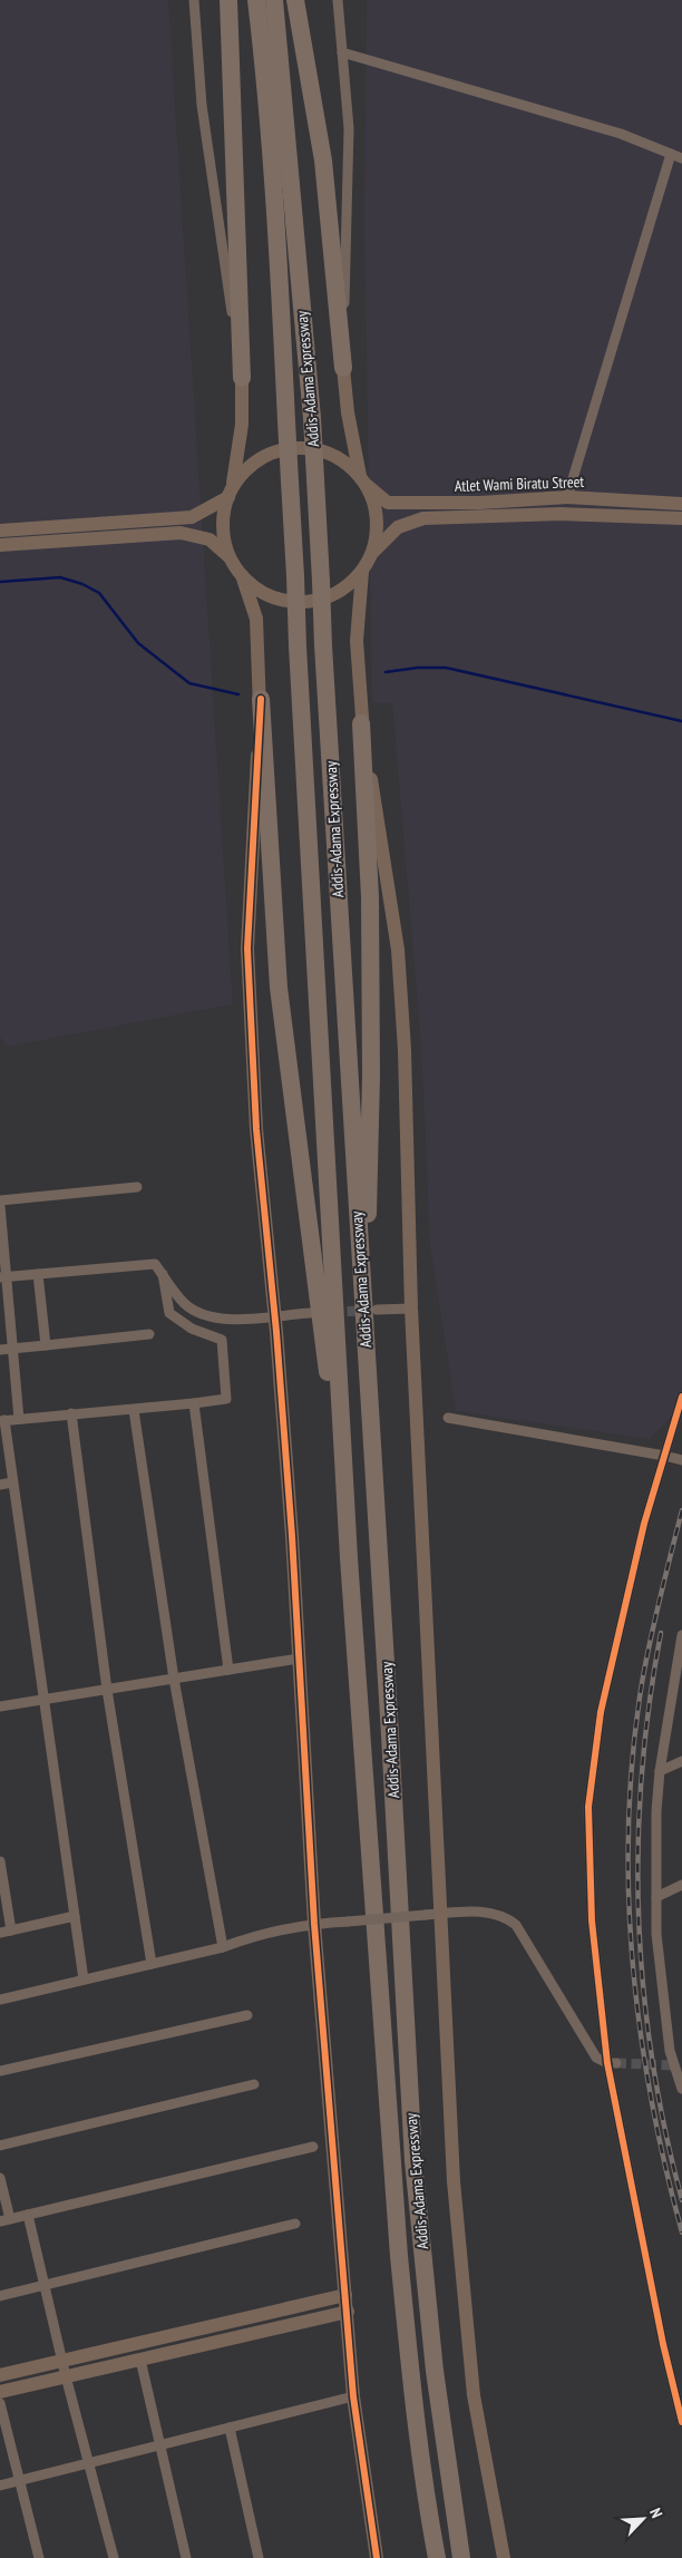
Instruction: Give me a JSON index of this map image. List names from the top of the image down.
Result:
{
  "streets": {
    "highway": ["Addis-Adama Expressway"],
    "street": ["Atlet Wami Biratu Street"]
  },
  "north": "top right"
}
